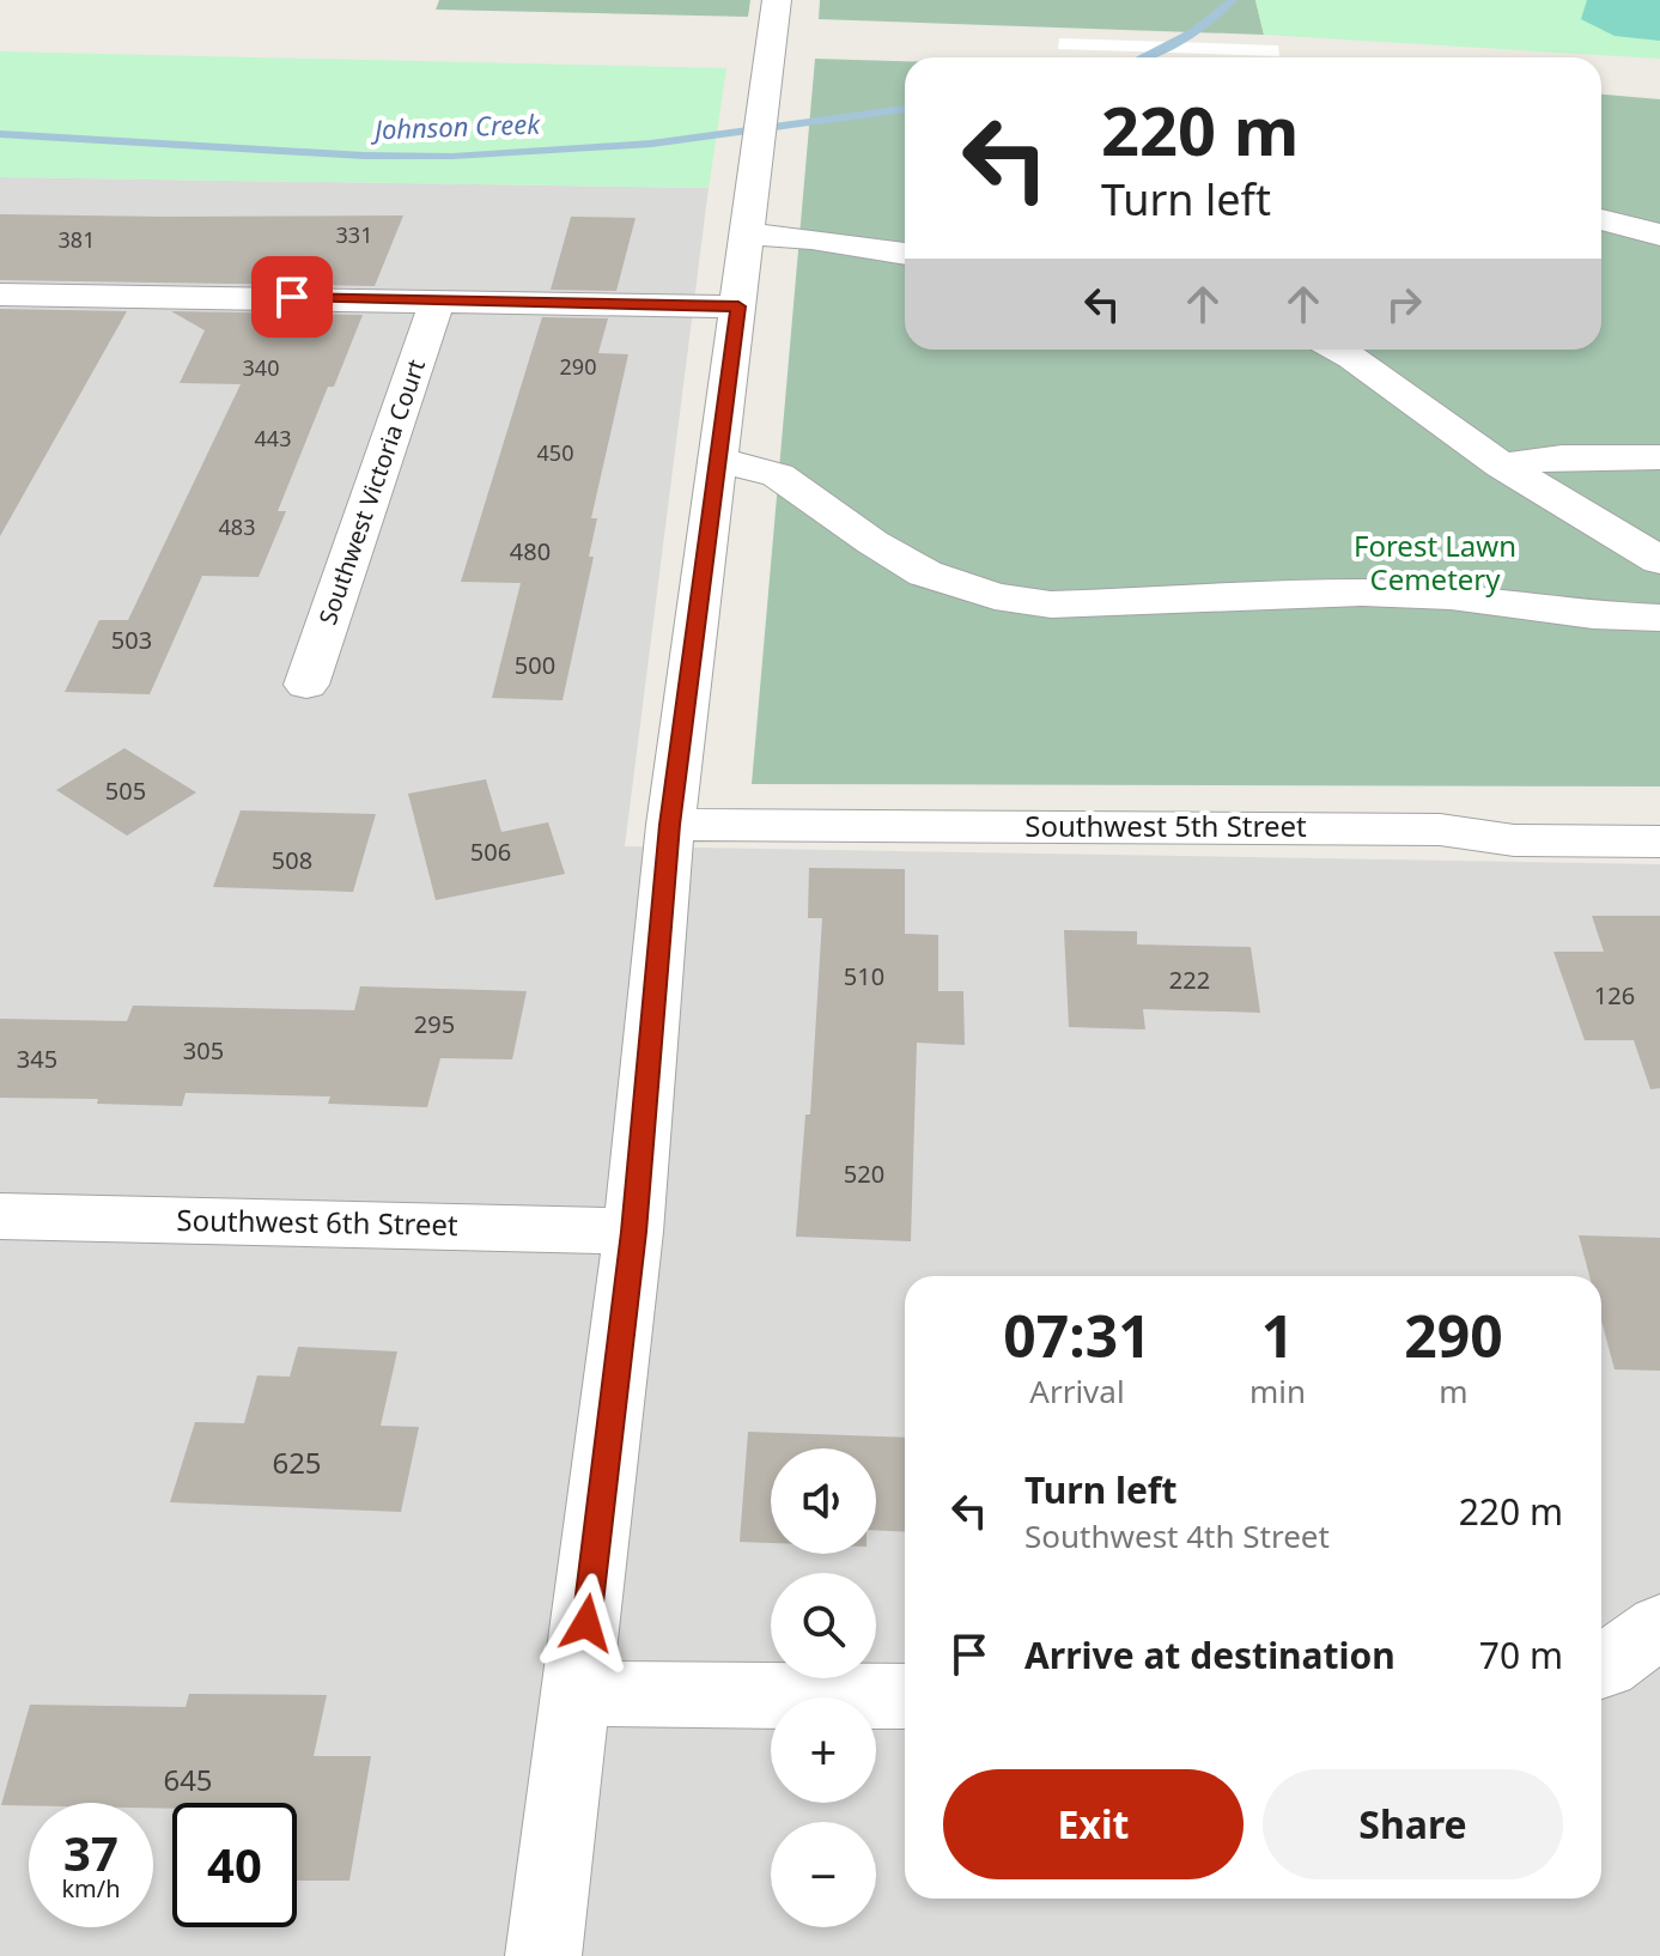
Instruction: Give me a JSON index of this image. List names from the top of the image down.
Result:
{
  "streets": {
    "street": ["Southwest Victoria Court", "Southwest 5th Street", "Southwest 6th Street"]
  },
  "water": ["Johnson Creek"],
  "parks": ["Forest Lawn Cemetery"],
  "house_numbers": [
    "331",
    "381",
    "290",
    "340",
    "443",
    "450",
    "483",
    "480",
    "503",
    "500",
    "505",
    "506",
    "508",
    "510",
    "222",
    "126",
    "295",
    "305",
    "345",
    "520",
    "625",
    "645"
  ],
  "page": {
    "turn": ["220 m", "Turn left"],
    "eta": [
      "07:31",
      "Arrival",
      "1",
      "min",
      "290",
      "m"
    ],
    "list": [
      {
        "name": "Turn left",
        "note": "Southwest 4th Street",
        "value": "220 m"
      },
      {
        "name": "Arrive at destination",
        "value": "70 m"
      }
    ],
    "map_buttons": ["+", "−"],
    "buttons": ["Exit", "Share"],
    "speed": "37 km/h",
    "limit": "40"
  }
}
